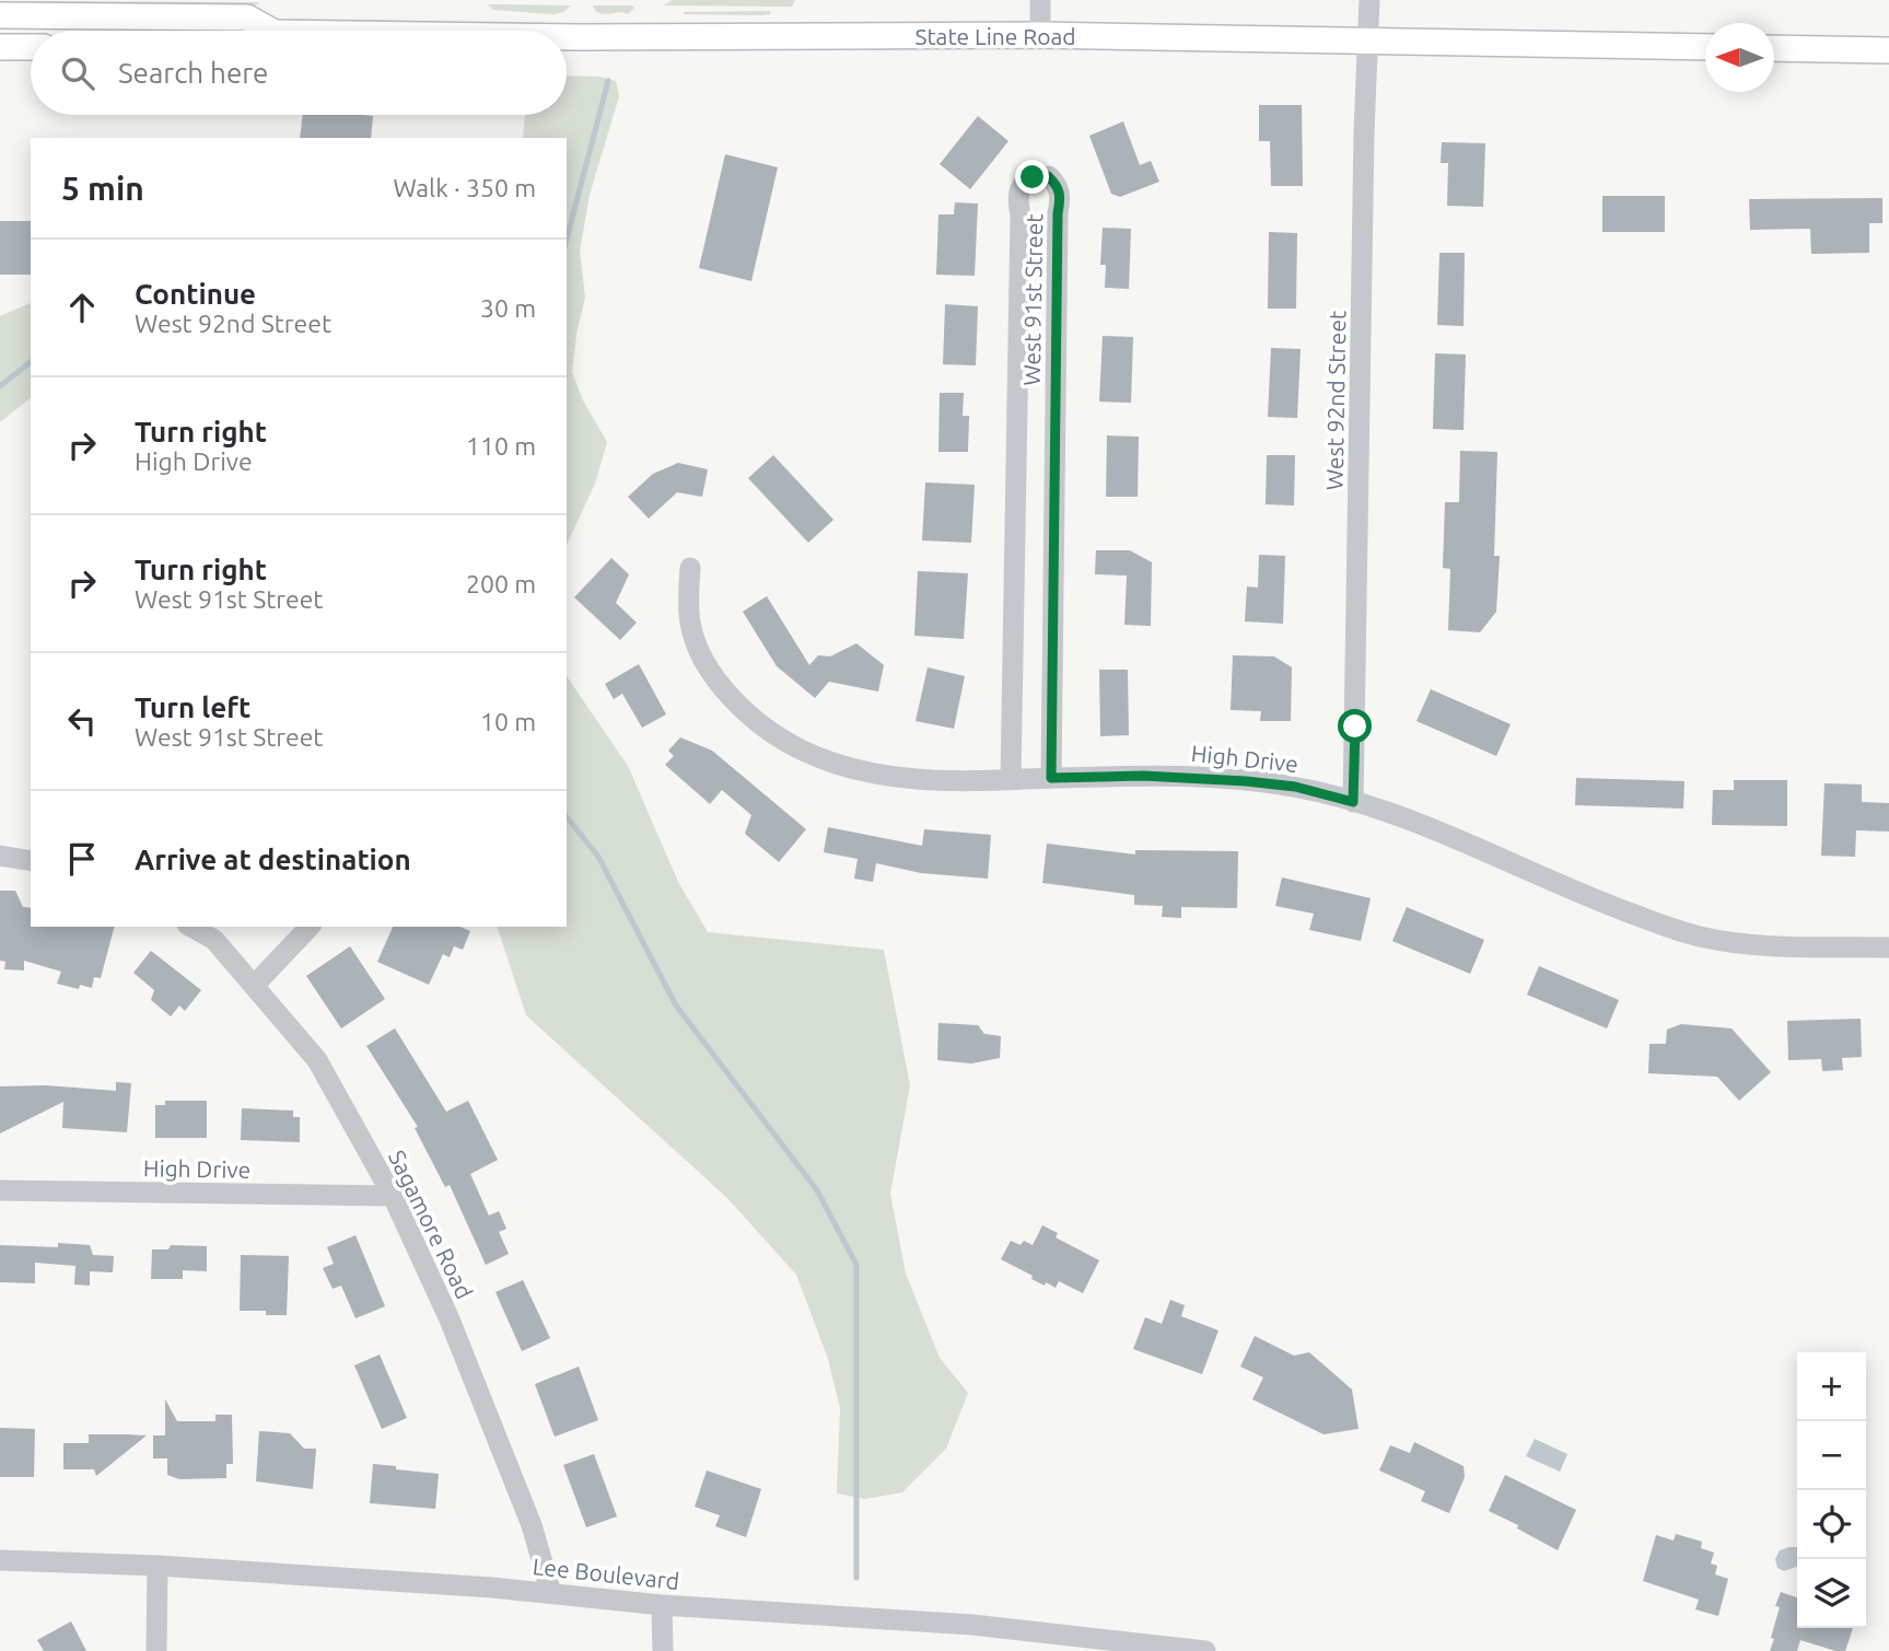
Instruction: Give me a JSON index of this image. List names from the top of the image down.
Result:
{
  "streets": {
    "main road": ["State Line Road"],
    "street": [
      "West 91st Street",
      "West 92nd Street",
      "High Drive",
      "Sagamore Road",
      "Lee Boulevard"
    ]
  },
  "crossings": [
    ["State Line Road", "West 92nd Street"],
    ["West 91st Street", "High Drive"],
    ["West 92nd Street", "High Drive"],
    ["High Drive", "Sagamore Road"],
    ["Sagamore Road", "Lee Boulevard"]
  ],
  "north": "left",
  "page": {
    "search": "Search here",
    "heading": ["5 min", "Walk · 350 m"],
    "list": [
      ["Continue", "West 92nd Street", "30 m"],
      ["Turn right", "High Drive", "110 m"],
      ["Turn right", "West 91st Street", "200 m"],
      ["Turn left", "West 91st Street", "10 m"],
      "Arrive at destination"
    ],
    "map_buttons": ["+", "−"]
  }
}
